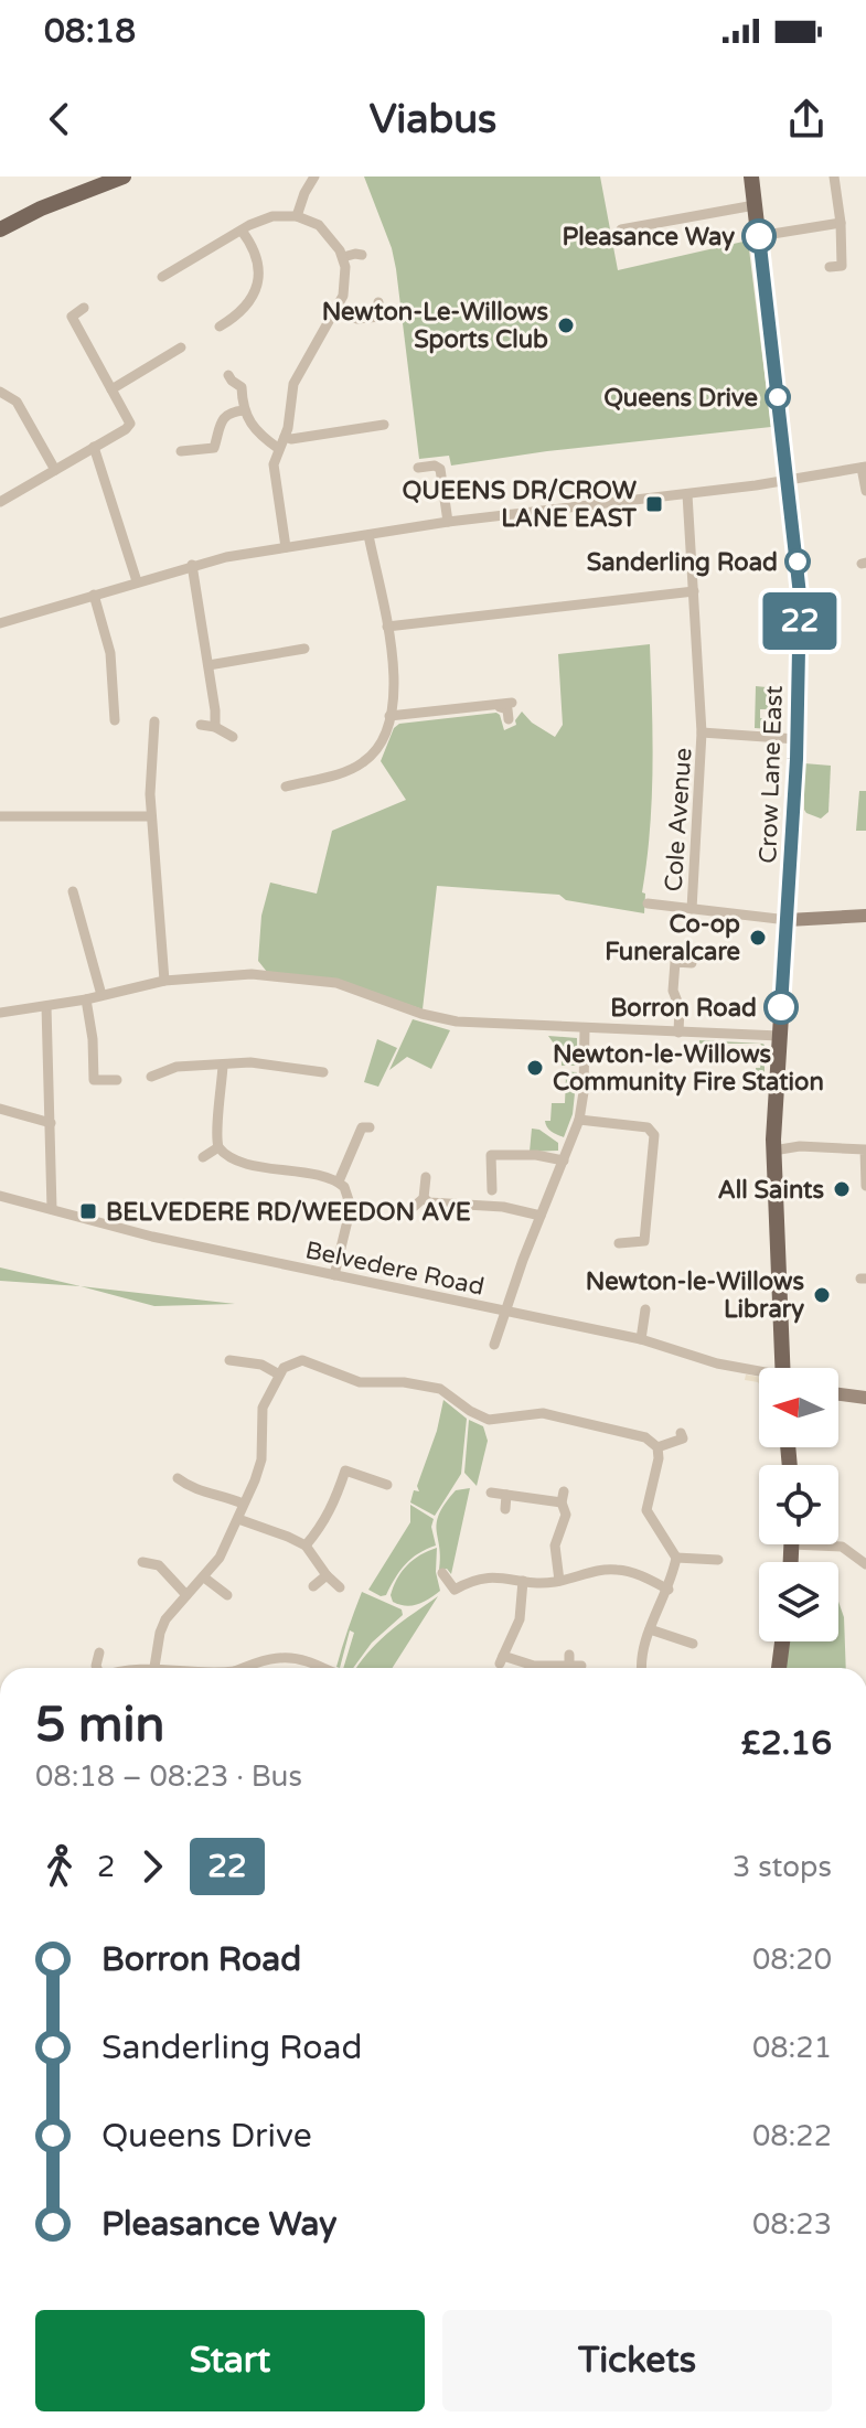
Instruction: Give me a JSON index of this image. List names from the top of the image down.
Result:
{
  "streets": {
    "main road": ["Crow Lane East"],
    "street": ["Cole Avenue", "Belvedere Road"]
  },
  "crossings": [
    ["Crow Lane East", "Cole Avenue"]
  ],
  "places": {
    "other": [
      "Pleasance Way",
      "Newton-Le-Willows Sports Club",
      "Queens Drive",
      "Sanderling Road",
      "Co-op Funeralcare",
      "Borron Road",
      "Newton-le-Willows Community Fire Station",
      "All Saints",
      "Newton-le-Willows Library"
    ],
    "transit": ["QUEENS DR/CROW LANE EAST", "BELVEDERE RD/WEEDON AVE"]
  },
  "lines": ["bus line 22"],
  "north": "left",
  "page": {
    "status": "08:18",
    "header": "Viabus",
    "on_map": "22",
    "heading": ["5 min", "08:18 – 08:23 · Bus", "£2.16"],
    "legs": ["2", "22", "3 stops"],
    "list": [
      {
        "name": "Borron Road",
        "value": "08:20"
      },
      {
        "name": "Sanderling Road",
        "value": "08:21"
      },
      {
        "name": "Queens Drive",
        "value": "08:22"
      },
      {
        "name": "Pleasance Way",
        "value": "08:23"
      }
    ],
    "buttons": ["Start", "Tickets"]
  }
}
